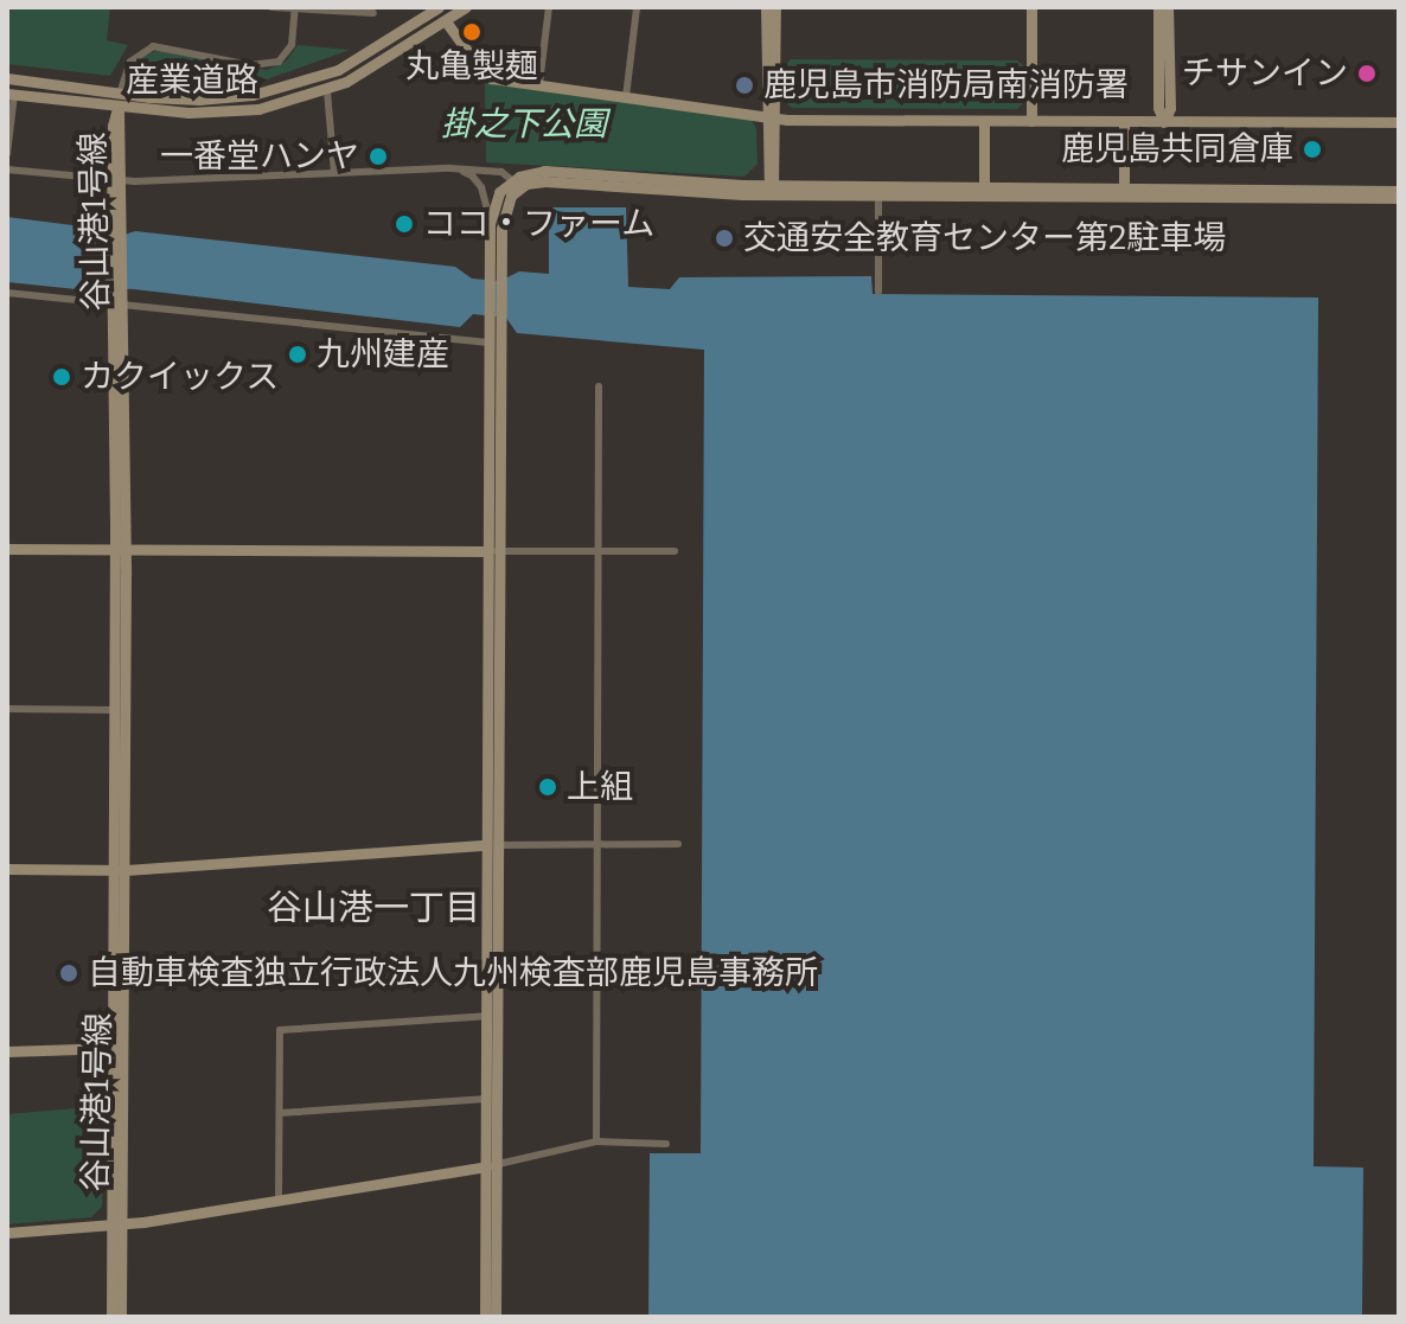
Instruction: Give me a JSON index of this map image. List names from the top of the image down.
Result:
{
  "streets": {
    "street": ["産業道路", "谷山港1号線"]
  },
  "crossings": [
    ["産業道路", "谷山港1号線"]
  ],
  "districts": ["谷山港一丁目"],
  "parks": ["掛之下公園"],
  "places": [
    "丸亀製麺",
    "チサンイン",
    "鹿児島市消防局南消防署",
    "鹿児島共同倉庫",
    "一番堂ハンヤ",
    "ココ・ファーム",
    "交通安全教育センター第2駐車場",
    "九州建産",
    "カクイックス",
    "上組",
    "自動車検査独立行政法人九州検査部鹿児島事務所"
  ]
}
